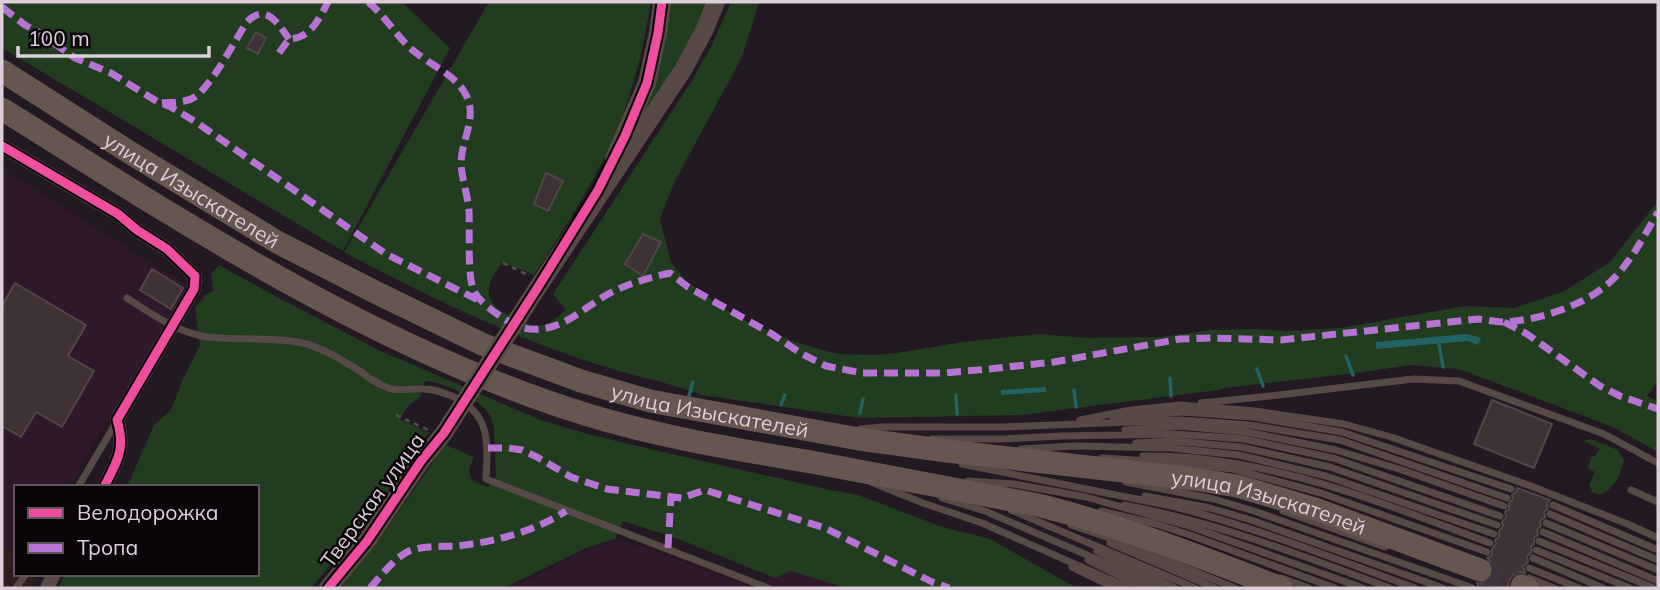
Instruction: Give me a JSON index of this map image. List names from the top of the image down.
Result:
{
  "streets": {
    "highway": ["улица Изыскателей"],
    "street": ["Тверская улица"]
  },
  "legend": ["Велодорожка", "Тропа"],
  "scale_bar": "100 m"
}
